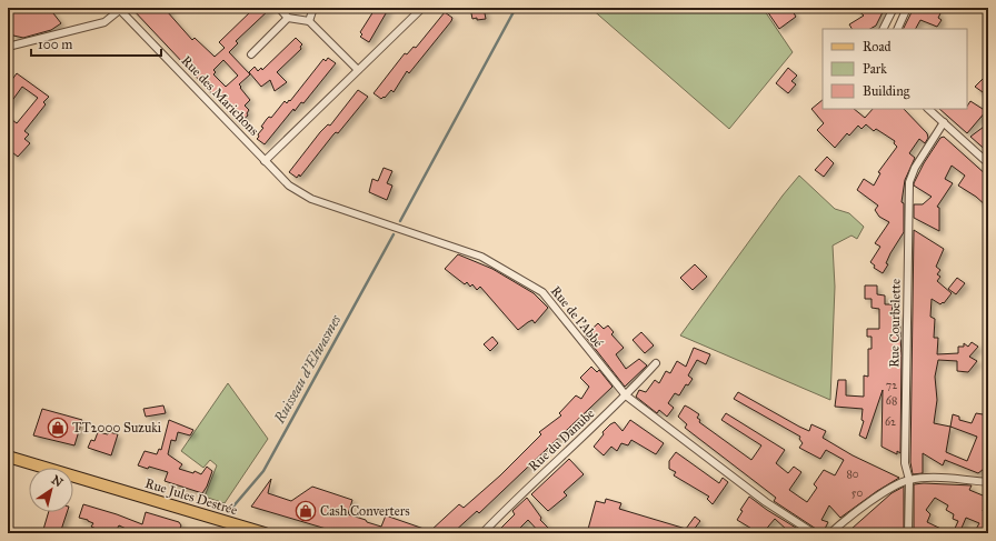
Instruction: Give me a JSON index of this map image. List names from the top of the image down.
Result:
{
  "streets": {
    "main road": ["Rue Jules Destrée"],
    "street": [
      "Rue des Marichons",
      "Rue de l'Abbé",
      "Rue Courbelette",
      "Rue du Danube"
    ]
  },
  "crossings": [
    ["Rue des Marichons", "Rue de l'Abbé"],
    ["Rue de l'Abbé", "Rue du Danube"]
  ],
  "water": ["Ruisseau d'Elwasmes"],
  "places": {
    "shop": ["TT2000 Suzuki", "Cash Converters"]
  },
  "house_numbers": [
    "72",
    "68",
    "62",
    "80",
    "50"
  ],
  "legend": ["Road", "Park", "Building"],
  "scale_bar": "100 m",
  "north": "top right"
}
